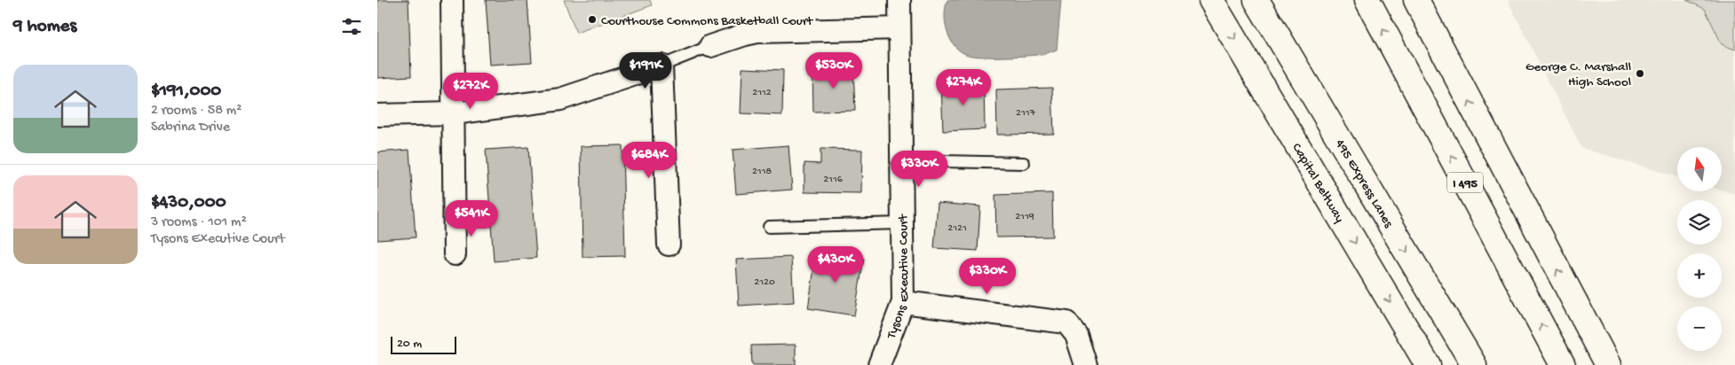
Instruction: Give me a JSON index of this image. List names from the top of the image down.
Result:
{
  "streets": {
    "highway": ["Capital Beltway", "495 Express Lanes", "I 495"],
    "street": ["Tysons Executive Court"]
  },
  "places": ["Courthouse Commons Basketball Court", "George C. Marshall High School"],
  "house_numbers": [
    "2112",
    "2117",
    "2118",
    "2116",
    "2119",
    "2121",
    "2120"
  ],
  "scale_bar": "20 m",
  "north": "top",
  "page": {
    "heading": "9 homes",
    "price": [
      "$191K",
      "$530K",
      "$274K",
      "$272K",
      "$684K",
      "$330K",
      "$541K",
      "$430K",
      "$330K"
    ],
    "list": [
      {
        "name": "$191,000",
        "note": "2 rooms · 58 m² · Sabrina Drive"
      },
      {
        "name": "$430,000",
        "note": "3 rooms · 101 m² · Tysons Executive Court"
      }
    ],
    "map_buttons": ["+", "−"],
    "scale": "20 m"
  }
}
